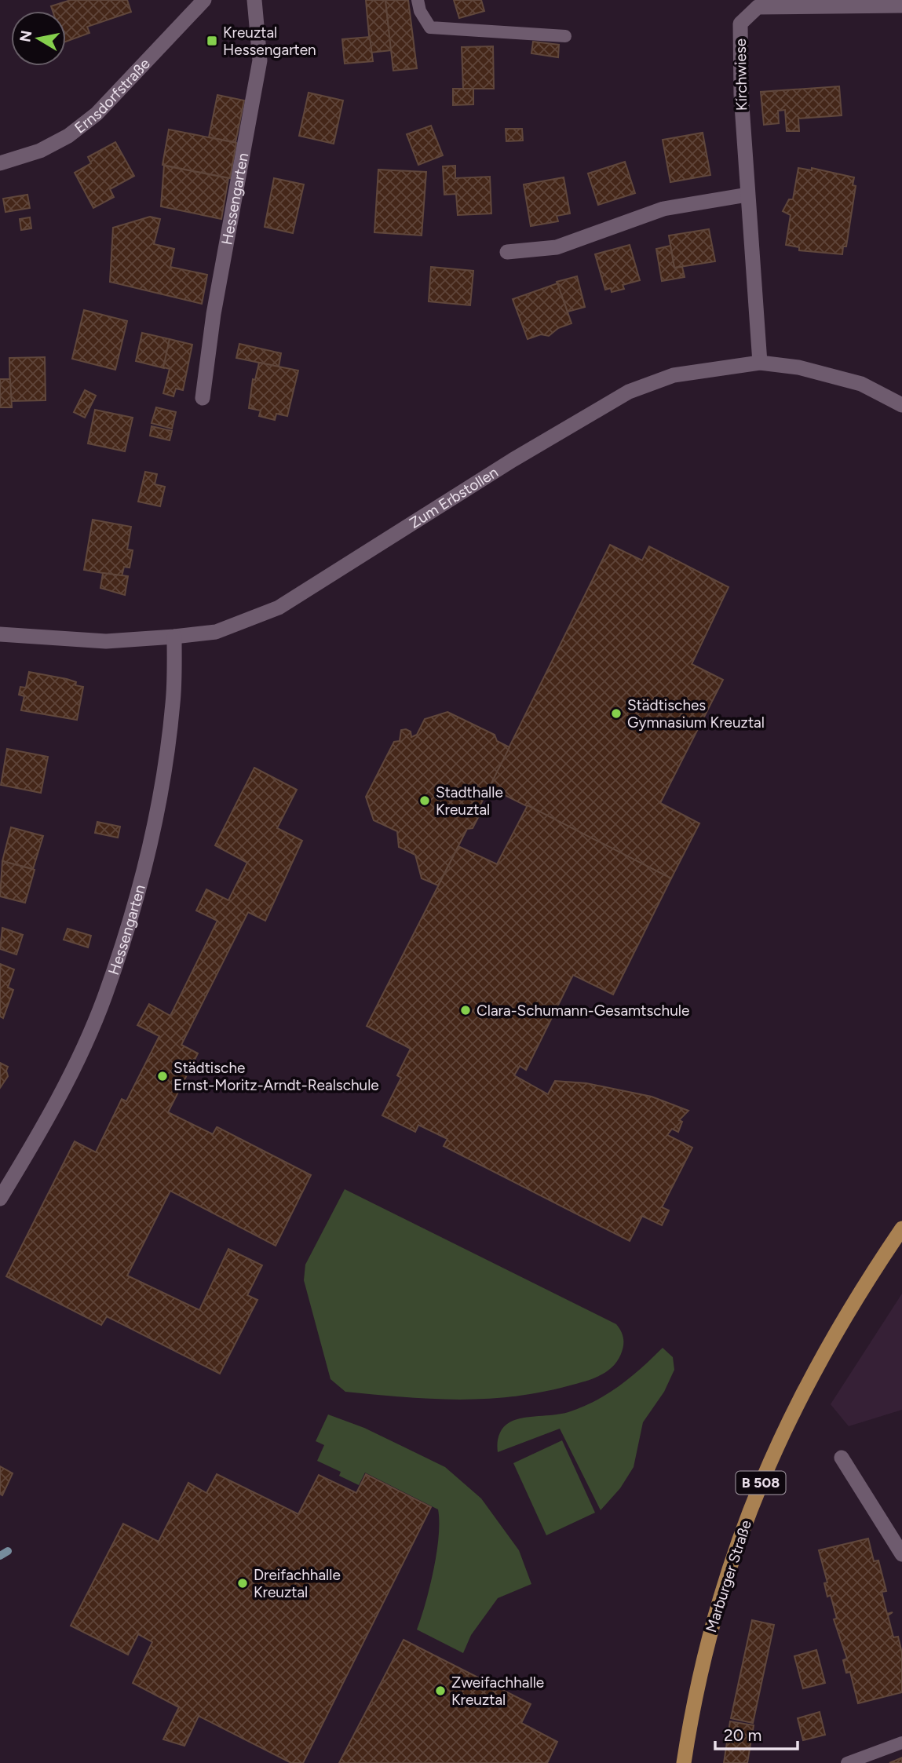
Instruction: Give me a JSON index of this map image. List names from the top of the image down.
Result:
{
  "streets": {
    "main road": ["B 508", "Marburger Straße"],
    "street": [
      "Kirchwiese",
      "Ernsdorfstraße",
      "Hessengarten",
      "Zum Erbstollen"
    ]
  },
  "crossings": [
    ["Kirchwiese", "Zum Erbstollen"],
    ["Hessengarten", "Zum Erbstollen"]
  ],
  "places": {
    "transit": ["Kreuztal Hessengarten"],
    "other": [
      "Städtisches Gymnasium Kreuztal",
      "Stadthalle Kreuztal",
      "Clara-Schumann-Gesamtschule",
      "Städtische Ernst-Moritz-Arndt-Realschule",
      "Dreifachhalle Kreuztal",
      "Zweifachhalle Kreuztal"
    ]
  },
  "scale_bar": "20 m",
  "north": "left"
}
